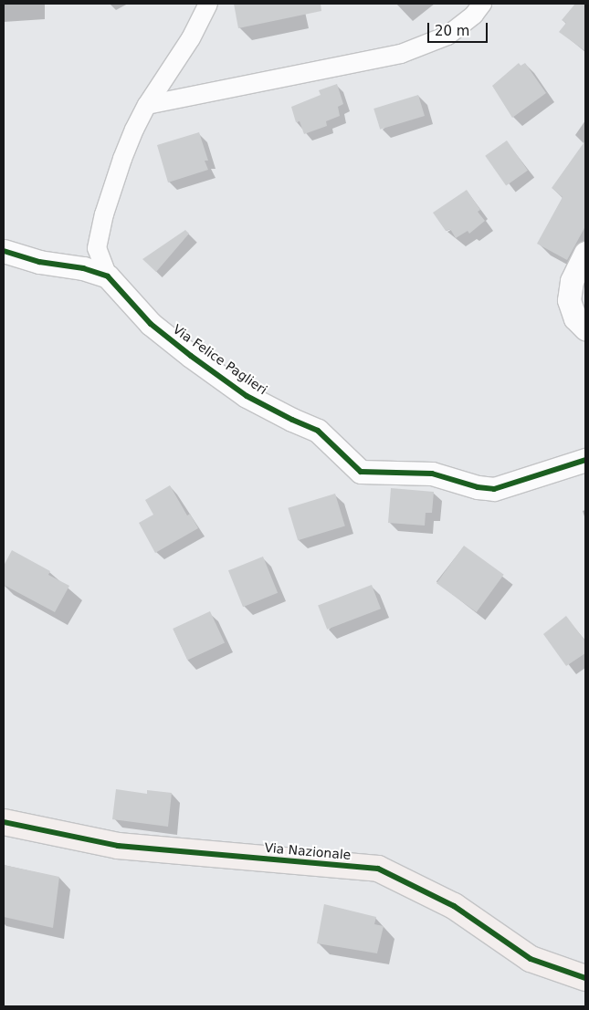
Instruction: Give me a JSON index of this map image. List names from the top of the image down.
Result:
{
  "streets": {
    "main road": ["Via Nazionale"],
    "street": ["Via Felice Paglieri"]
  },
  "scale_bar": "20 m"
}
